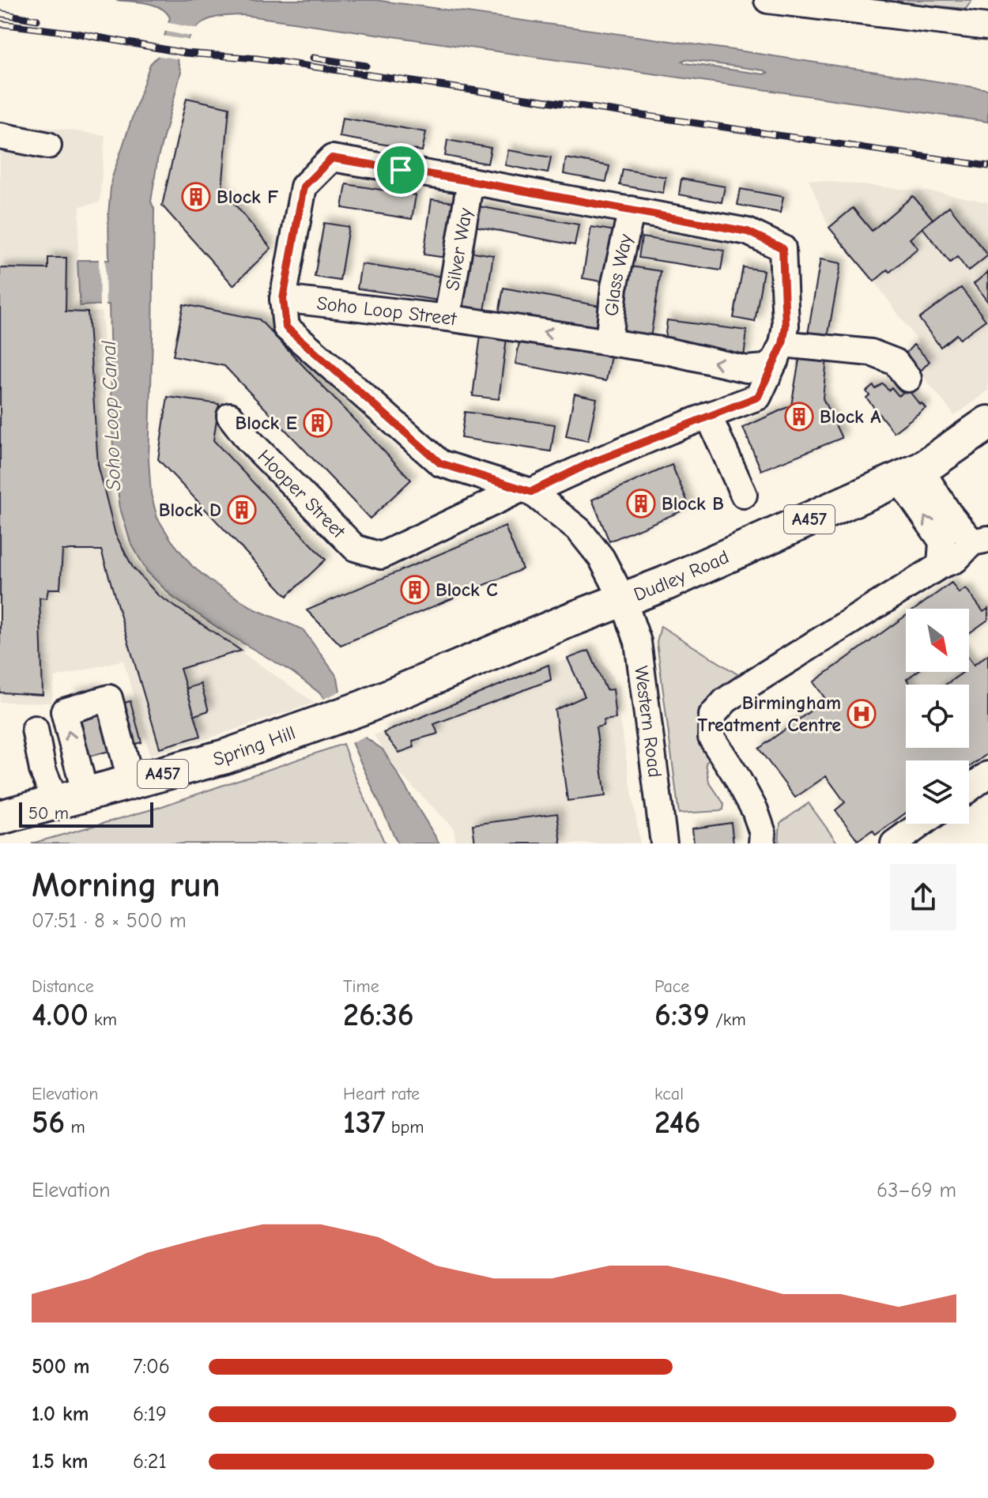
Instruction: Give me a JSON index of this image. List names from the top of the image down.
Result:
{
  "streets": {
    "main road": ["A457", "Dudley Road", "Spring Hill"],
    "street": [
      "Silver Way",
      "Glass Way",
      "Soho Loop Street",
      "Hooper Street",
      "Western Road"
    ]
  },
  "crossings": [
    ["Silver Way", "Soho Loop Street"],
    ["Silver Way", "Hooper Street"],
    ["Glass Way", "Soho Loop Street"],
    ["Glass Way", "Hooper Street"],
    ["Soho Loop Street", "Hooper Street"],
    ["Hooper Street", "Western Road"],
    ["Dudley Road", "Western Road"],
    ["Dudley Road", "Spring Hill"]
  ],
  "one_way": ["Soho Loop Street"],
  "water": ["Soho Loop Canal"],
  "places": {
    "building": [
      "Block F",
      "Block A",
      "Block E",
      "Block B",
      "Block D",
      "Block C"
    ],
    "hospital": ["Birmingham Treatment Centre"]
  },
  "scale_bar": "50 m",
  "north": "bottom right",
  "page": {
    "scale": "50 m",
    "heading": ["Morning run", "07:51 · 8 × 500 m"],
    "stats": [
      ["Distance", "4.00 km"],
      ["Time", "26:36"],
      ["Pace", "6:39 /km"],
      ["Elevation", "56 m"],
      ["Heart rate", "137 bpm"],
      ["kcal", "246"]
    ],
    "chart": ["Elevation", "63–69 m"],
    "list": [
      {
        "name": "500 m",
        "note": "7:06"
      },
      {
        "name": "1.0 km",
        "note": "6:19"
      },
      {
        "name": "1.5 km",
        "note": "6:21"
      }
    ]
  }
}
